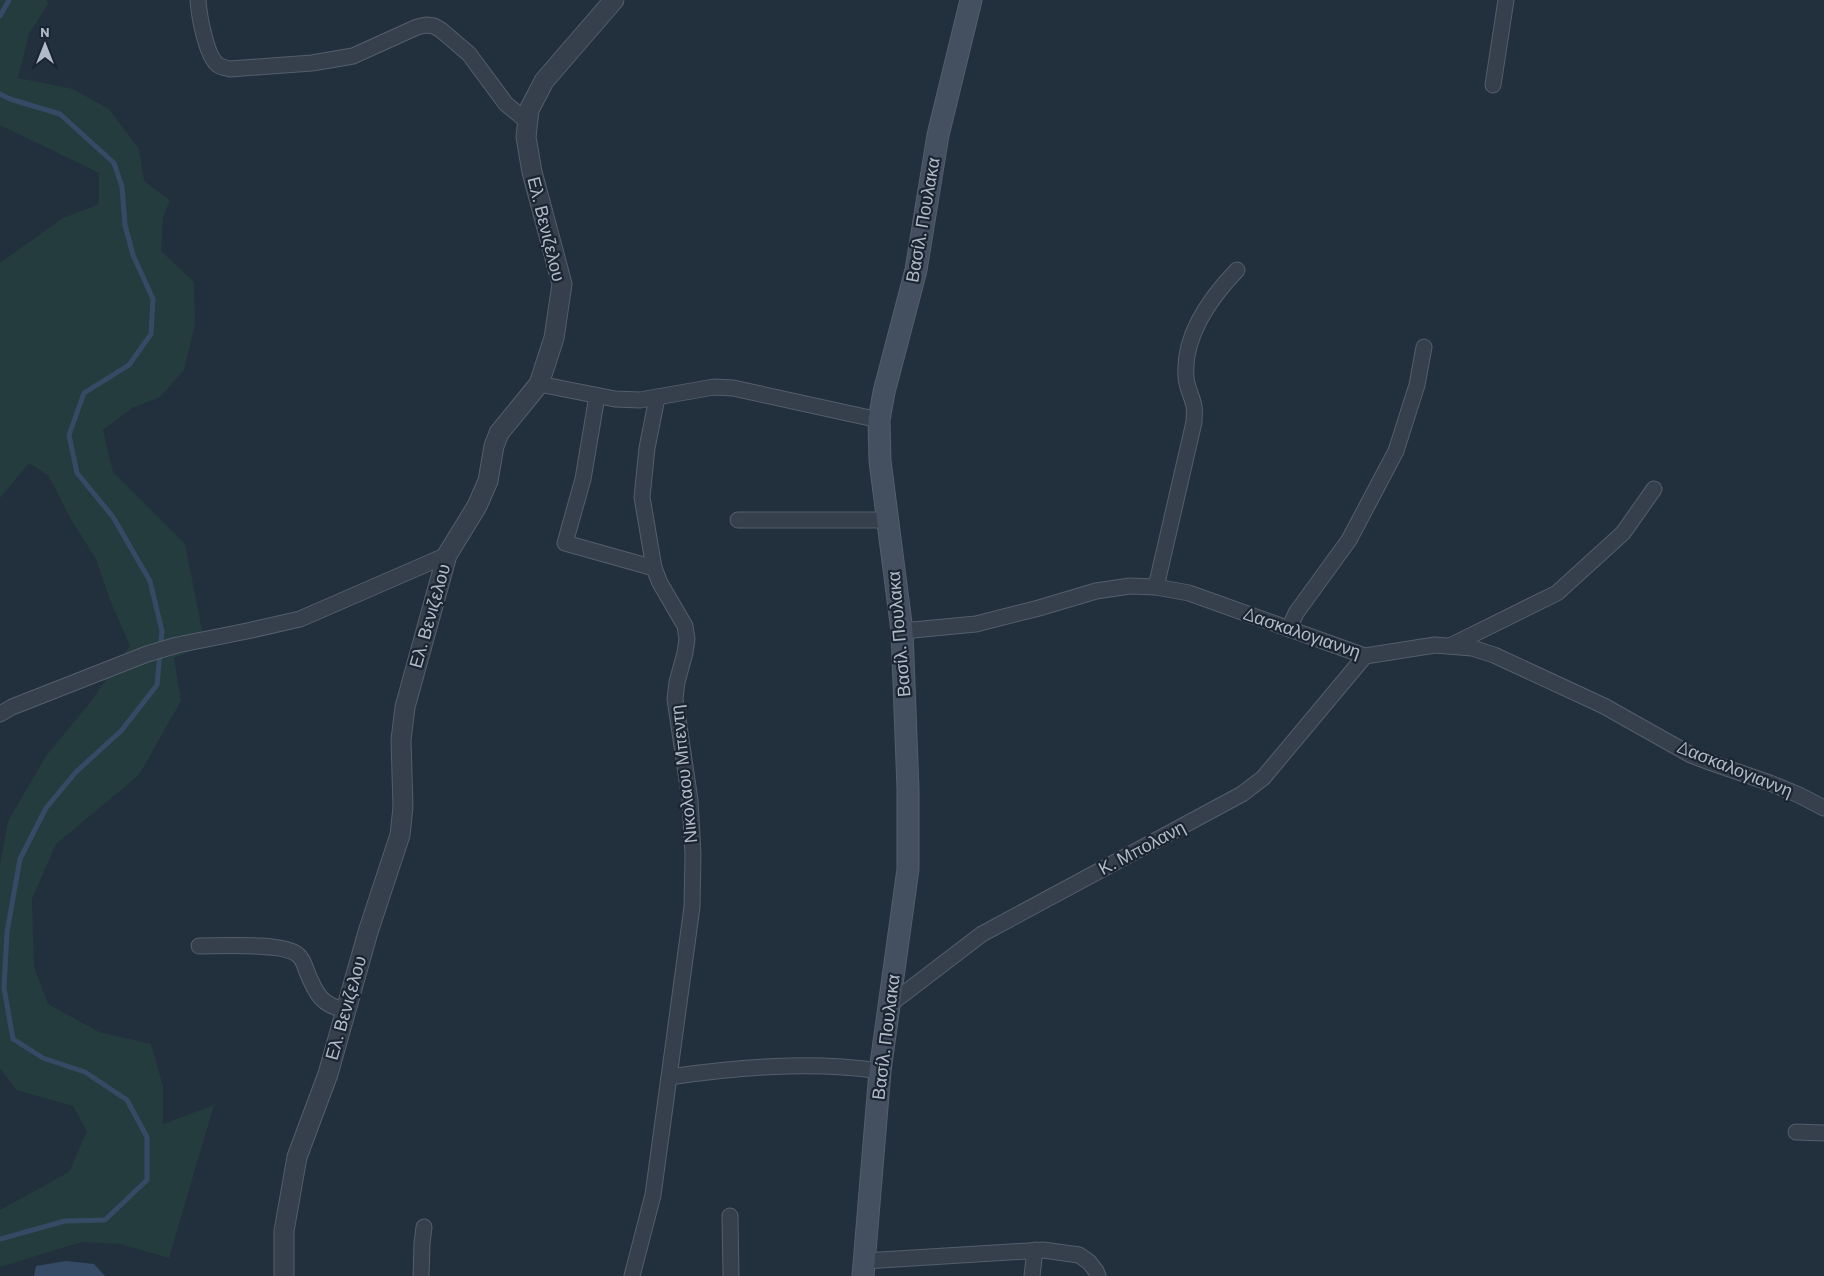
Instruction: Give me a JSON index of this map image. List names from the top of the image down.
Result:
{
  "streets": {
    "main road": ["Βασίλ. Πουλακα"],
    "street": [
      "Ελ. Βενιζελου",
      "Δασκαλογιαννη",
      "Νικολαου Μπεντη",
      "Κ. Μπολανη"
    ]
  },
  "crossings": [
    ["Βασίλ. Πουλακα", "Δασκαλογιαννη"],
    ["Βασίλ. Πουλακα", "Κ. Μπολανη"],
    ["Δασκαλογιαννη", "Κ. Μπολανη"]
  ],
  "north": "top"
}
